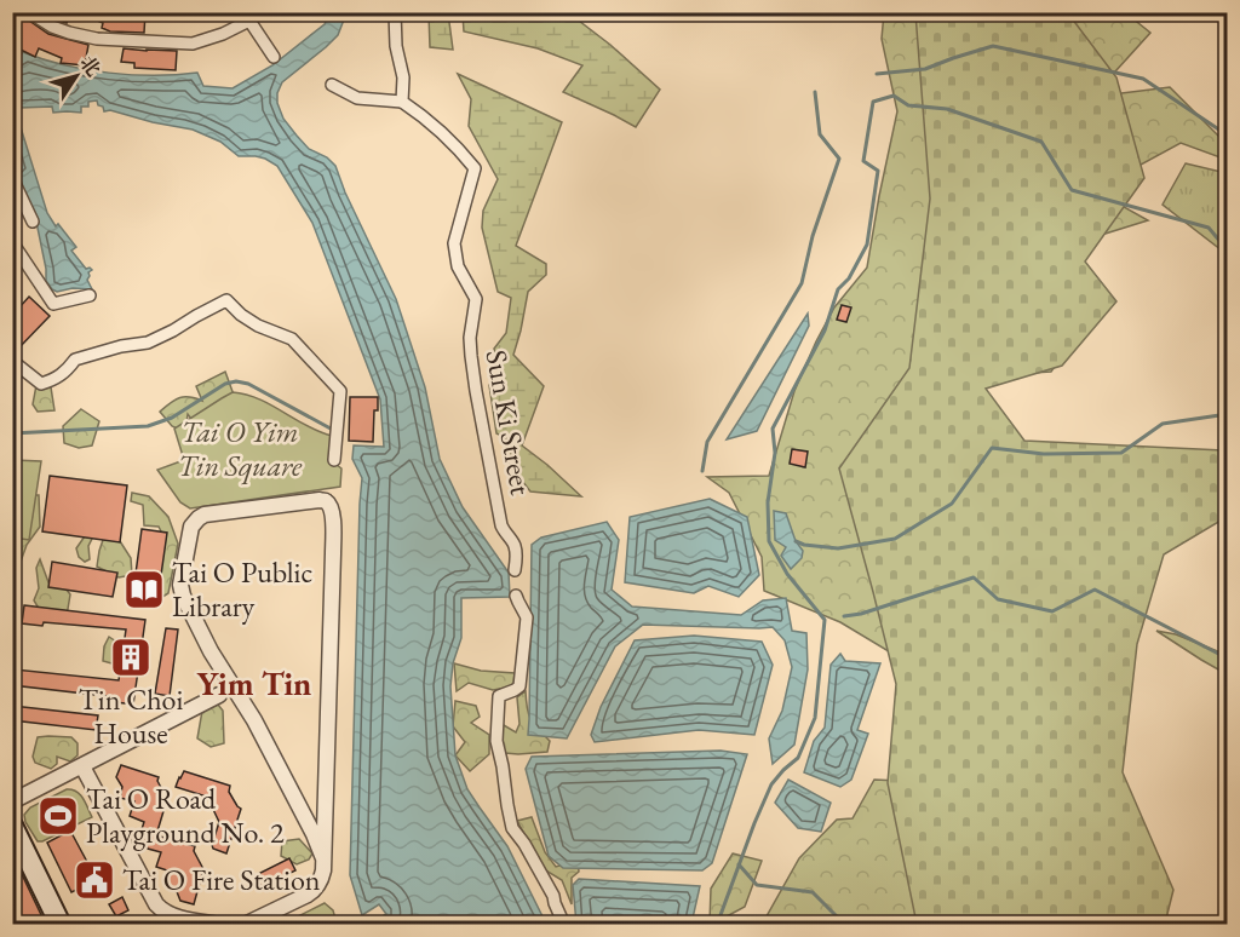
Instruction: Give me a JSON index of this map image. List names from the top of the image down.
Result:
{
  "streets": {
    "street": ["Sun Ki Street"]
  },
  "districts": ["Yim Tin"],
  "parks": ["Tai O Yim Tin Square"],
  "places": {
    "library": ["Tai O Public Library"],
    "building": ["Tin Choi House"],
    "sports": ["Tai O Road Playground No. 2"],
    "public building": ["Tai O Fire Station"]
  },
  "north": "top right"
}
